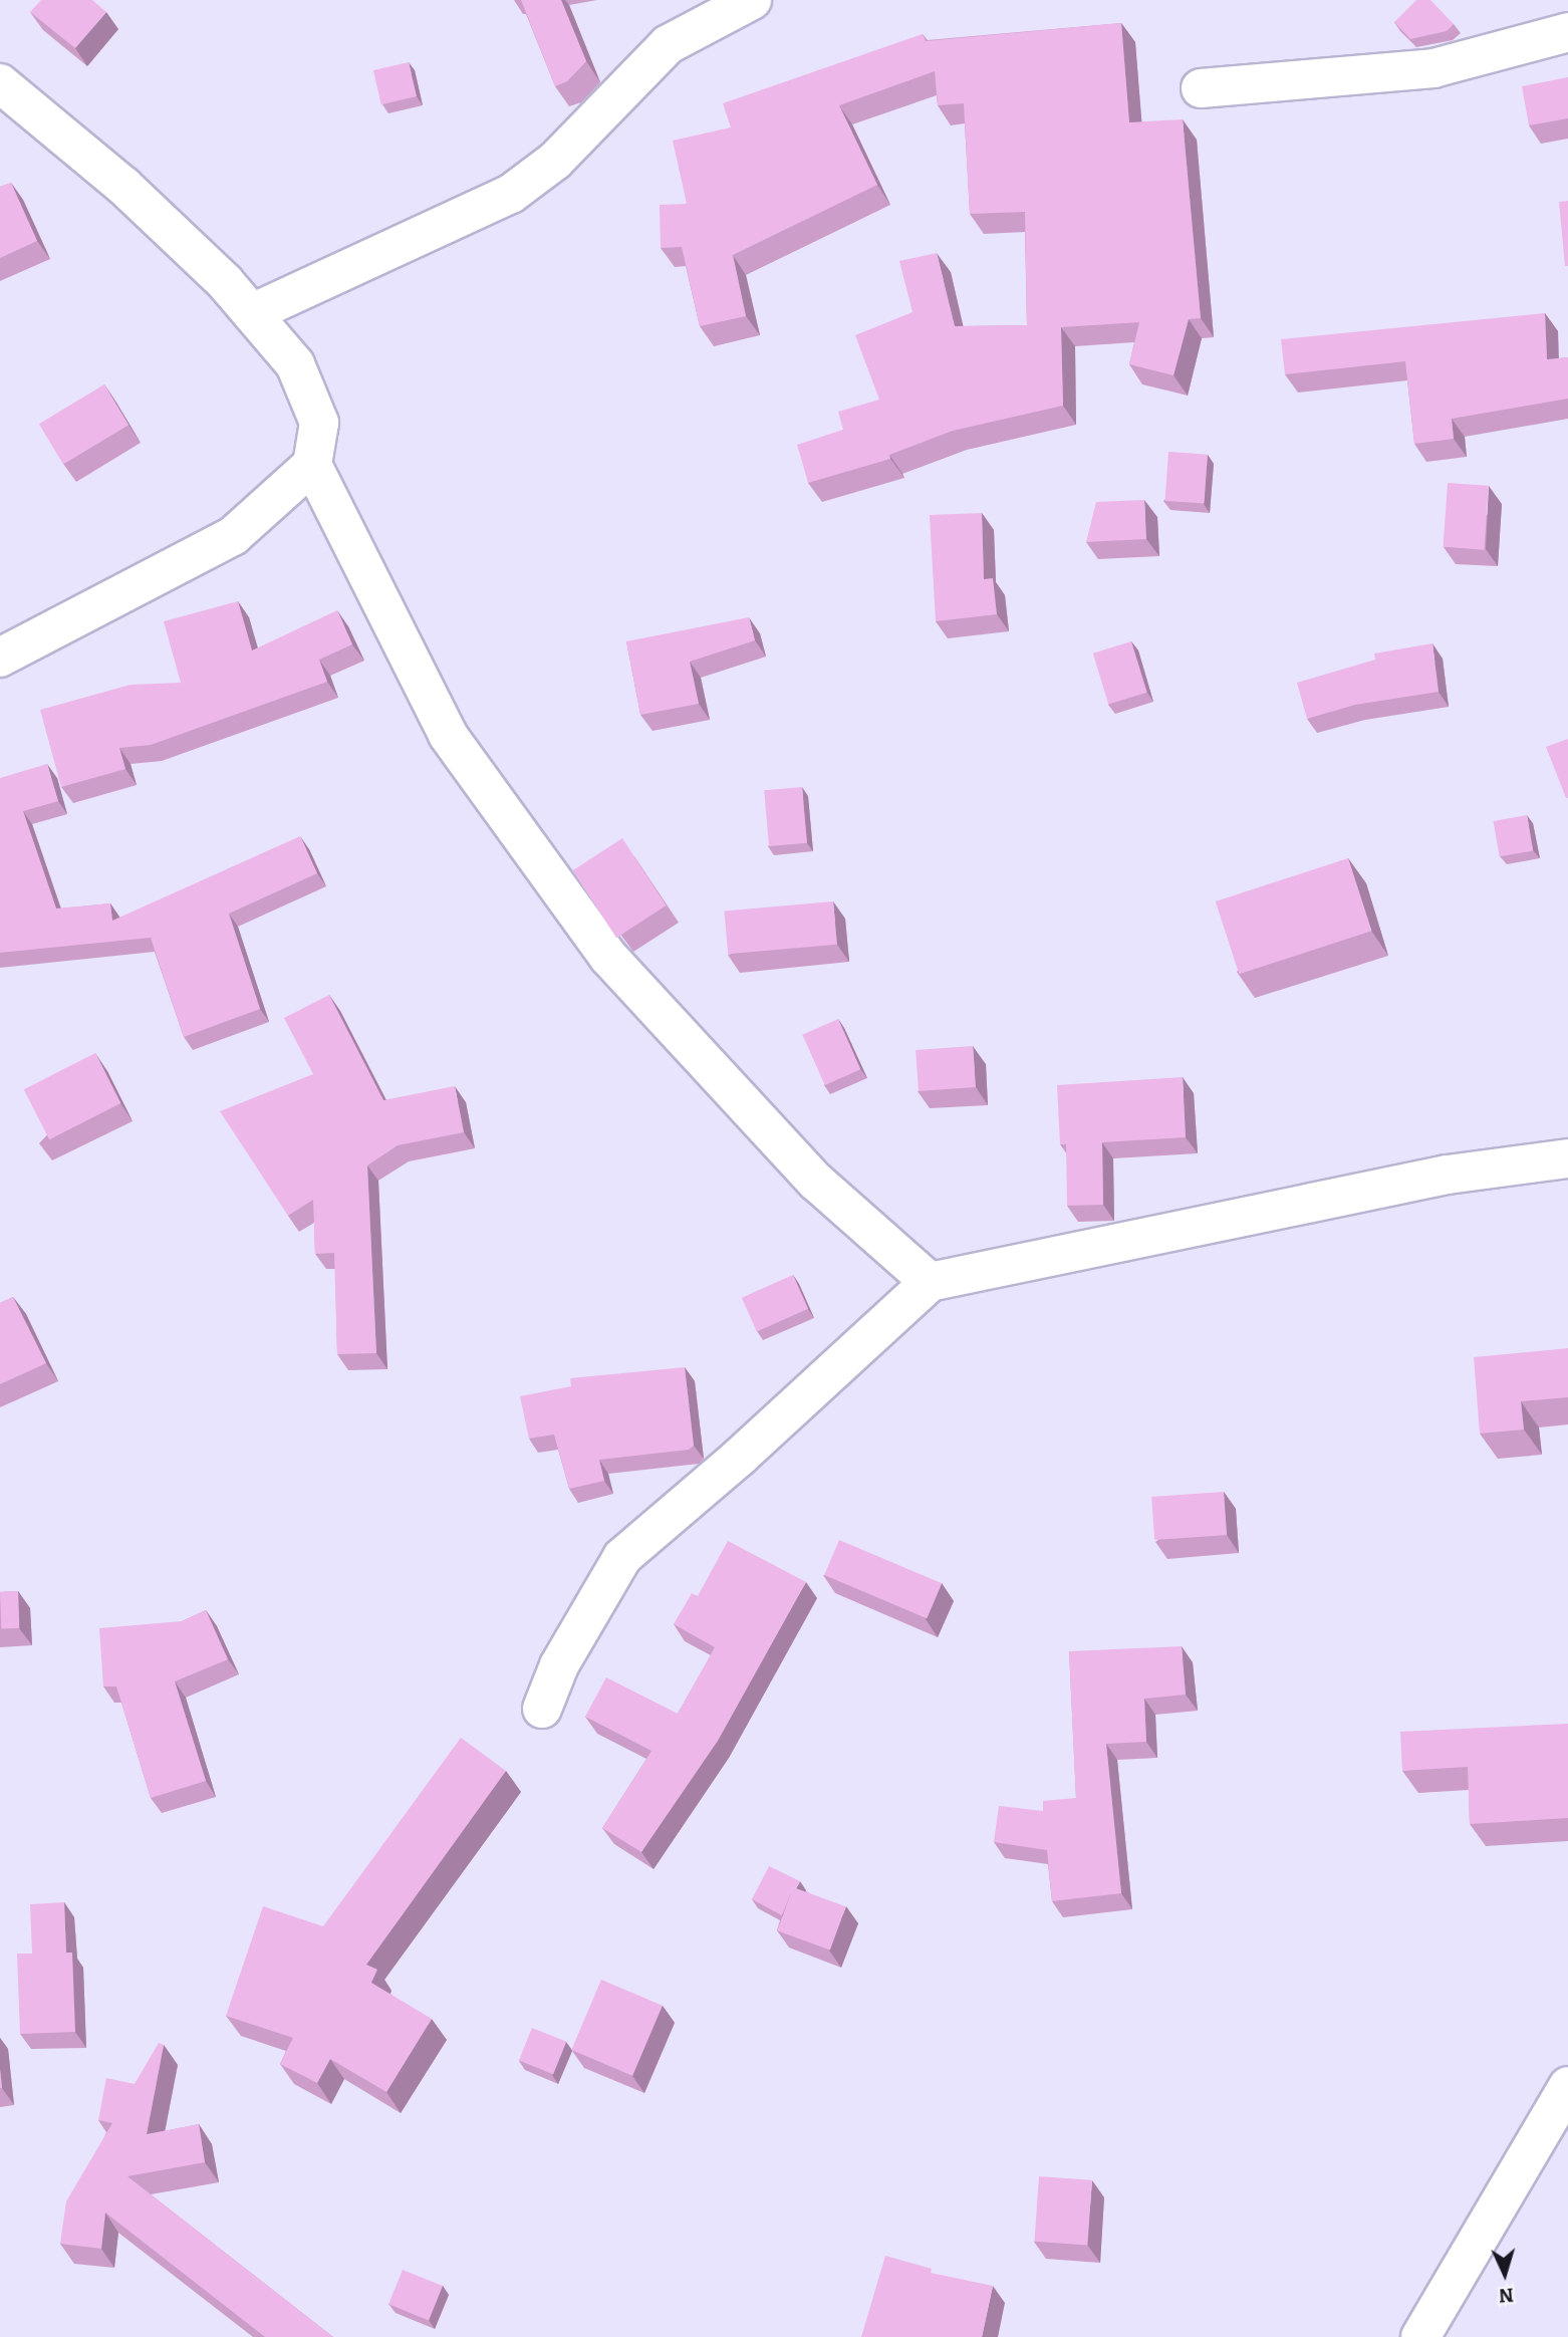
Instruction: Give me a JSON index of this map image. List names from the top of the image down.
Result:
{
  "north": "bottom"
}
